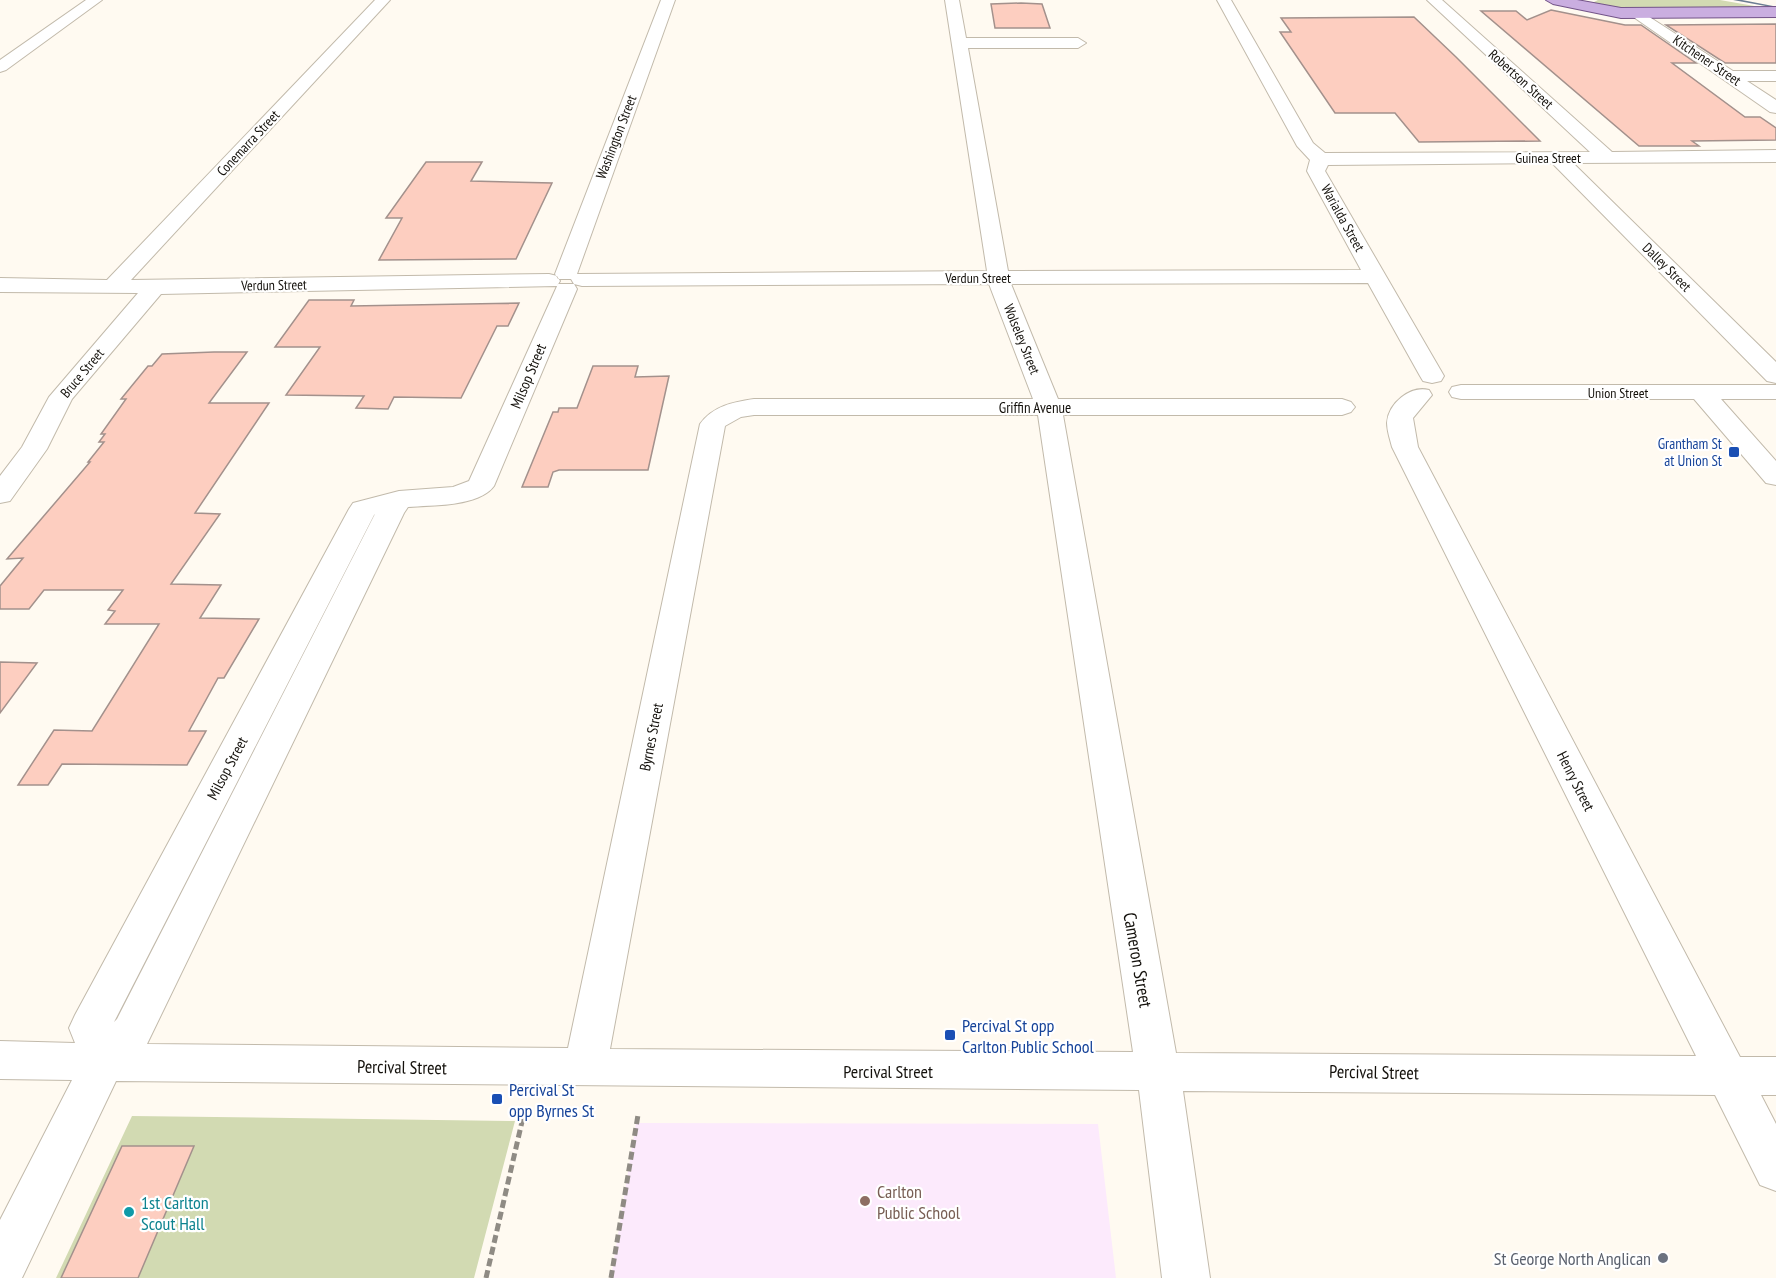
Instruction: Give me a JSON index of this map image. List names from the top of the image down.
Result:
{
  "streets": {
    "street": [
      "Kitchener Street",
      "Robertson Street",
      "Washington Street",
      "Conemarra Street",
      "Guinea Street",
      "Warialda Street",
      "Dalley Street",
      "Verdun Street",
      "Wolseley Street",
      "Bruce Street",
      "Milsop Street",
      "Union Street",
      "Griffin Avenue",
      "Byrnes Street",
      "Henry Street",
      "Cameron Street",
      "Percival Street"
    ]
  },
  "crossings": [
    ["Robertson Street", "Guinea Street"],
    ["Washington Street", "Verdun Street"],
    ["Washington Street", "Milsop Street"],
    ["Conemarra Street", "Verdun Street"],
    ["Guinea Street", "Warialda Street"],
    ["Guinea Street", "Dalley Street"],
    ["Warialda Street", "Verdun Street"],
    ["Warialda Street", "Union Street"],
    ["Warialda Street", "Henry Street"],
    ["Verdun Street", "Wolseley Street"],
    ["Verdun Street", "Bruce Street"],
    ["Verdun Street", "Milsop Street"],
    ["Wolseley Street", "Griffin Avenue"],
    ["Wolseley Street", "Cameron Street"],
    ["Milsop Street", "Percival Street"],
    ["Union Street", "Henry Street"],
    ["Griffin Avenue", "Byrnes Street"],
    ["Byrnes Street", "Percival Street"],
    ["Henry Street", "Percival Street"],
    ["Cameron Street", "Percival Street"]
  ],
  "places": {
    "transit": ["Grantham St at Union St", "Percival St opp Carlton Public School", "Percival St opp Byrnes St"],
    "other": ["Carlton Public School", "1st Carlton Scout Hall", "St George North Anglican"]
  }
}
